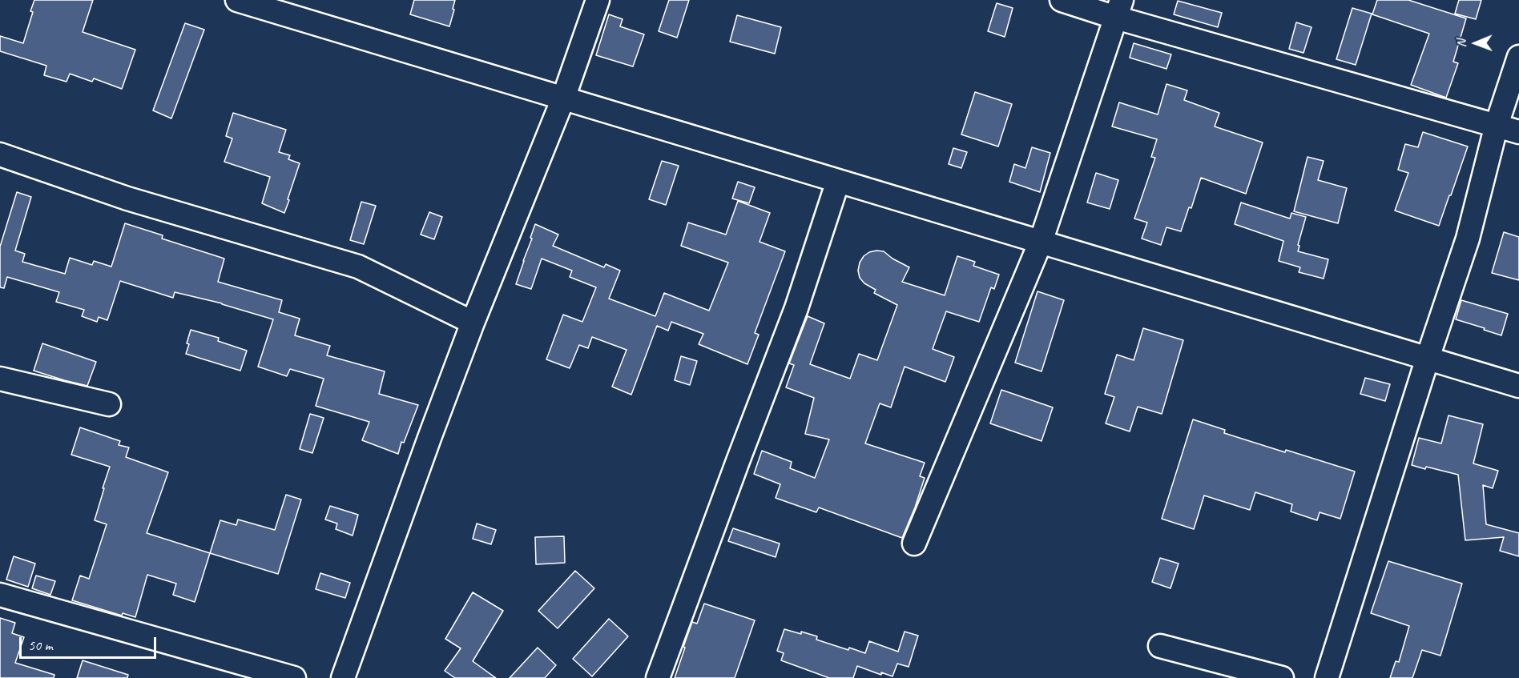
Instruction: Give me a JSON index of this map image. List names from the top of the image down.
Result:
{
  "scale_bar": "50 m",
  "north": "left"
}
